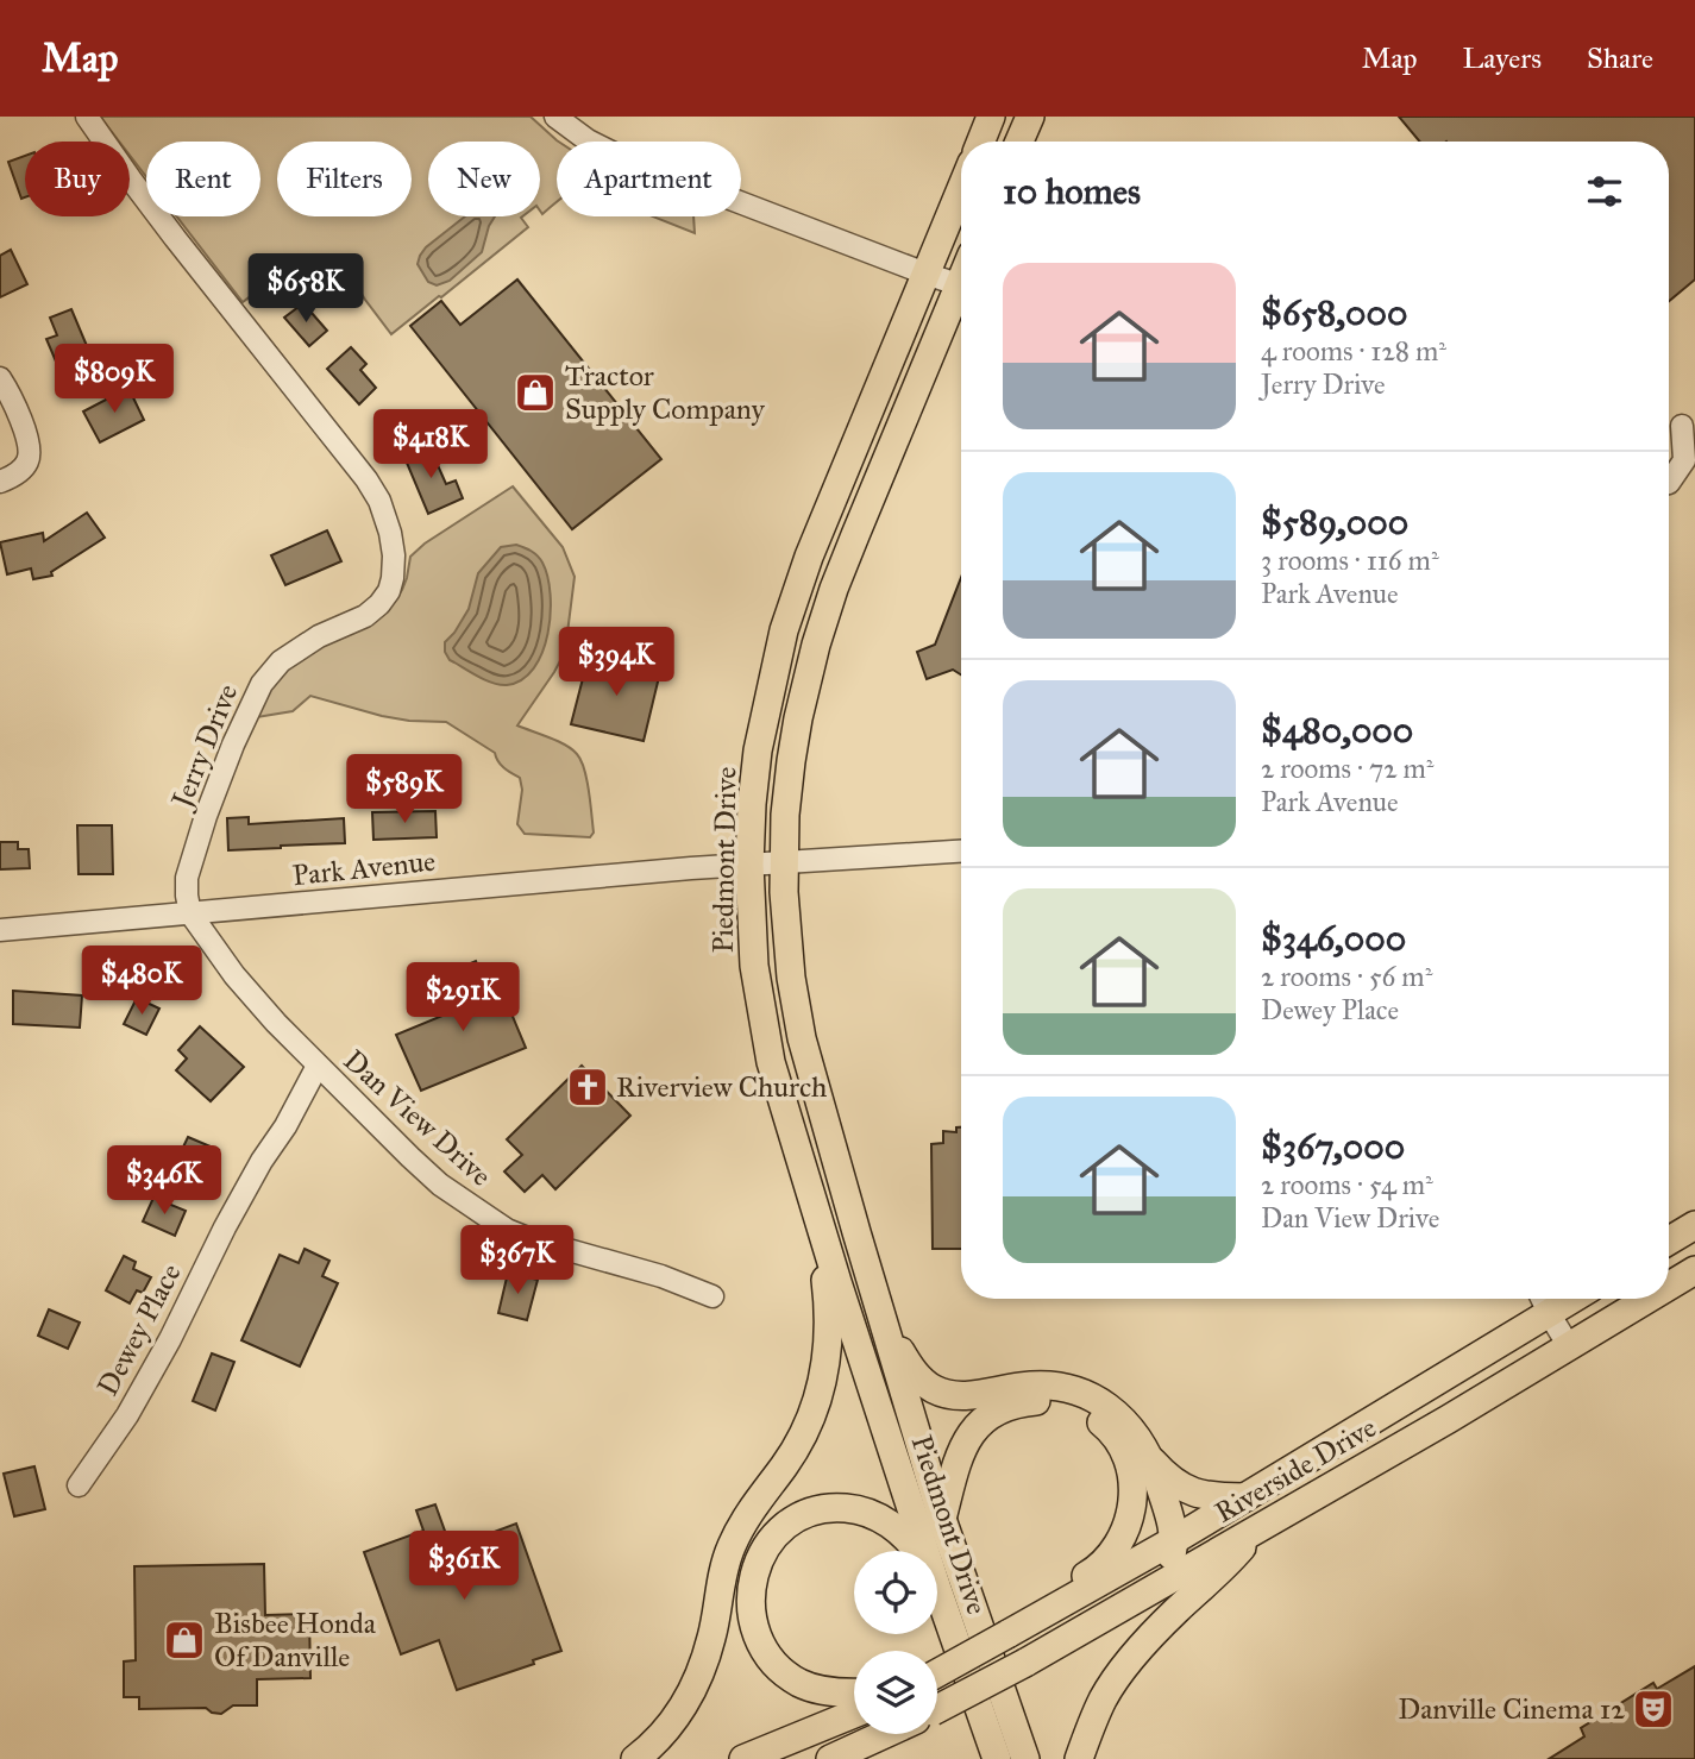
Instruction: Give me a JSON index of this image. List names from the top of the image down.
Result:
{
  "streets": {
    "main road": ["Piedmont Drive", "Riverside Drive"],
    "street": [
      "Jerry Drive",
      "Park Avenue",
      "Dan View Drive",
      "Dewey Place"
    ]
  },
  "crossings": [
    ["Jerry Drive", "Park Avenue"],
    ["Jerry Drive", "Dan View Drive"],
    ["Piedmont Drive", "Park Avenue"],
    ["Park Avenue", "Dan View Drive"],
    ["Dan View Drive", "Dewey Place"]
  ],
  "places": {
    "shop": ["Tractor Supply Company", "Bisbee Honda Of Danville"],
    "church": ["Riverview Church"],
    "theatre": ["Danville Cinema 12"]
  },
  "page": {
    "header": "Map",
    "nav": ["Map", "Layers", "Share"],
    "chip": [
      "Buy",
      "Rent",
      "Filters",
      "New",
      "Apartment"
    ],
    "heading": "10 homes",
    "list": [
      {
        "name": "$658,000",
        "note": "4 rooms · 128 m² · Jerry Drive"
      },
      {
        "name": "$589,000",
        "note": "3 rooms · 116 m² · Park Avenue"
      },
      {
        "name": "$480,000",
        "note": "2 rooms · 72 m² · Park Avenue"
      },
      {
        "name": "$346,000",
        "note": "2 rooms · 56 m² · Dewey Place"
      },
      {
        "name": "$367,000",
        "note": "2 rooms · 54 m² · Dan View Drive"
      }
    ],
    "price": [
      "$658K",
      "$809K",
      "$418K",
      "$394K",
      "$589K",
      "$480K",
      "$291K",
      "$346K",
      "$367K",
      "$361K"
    ]
  }
}
